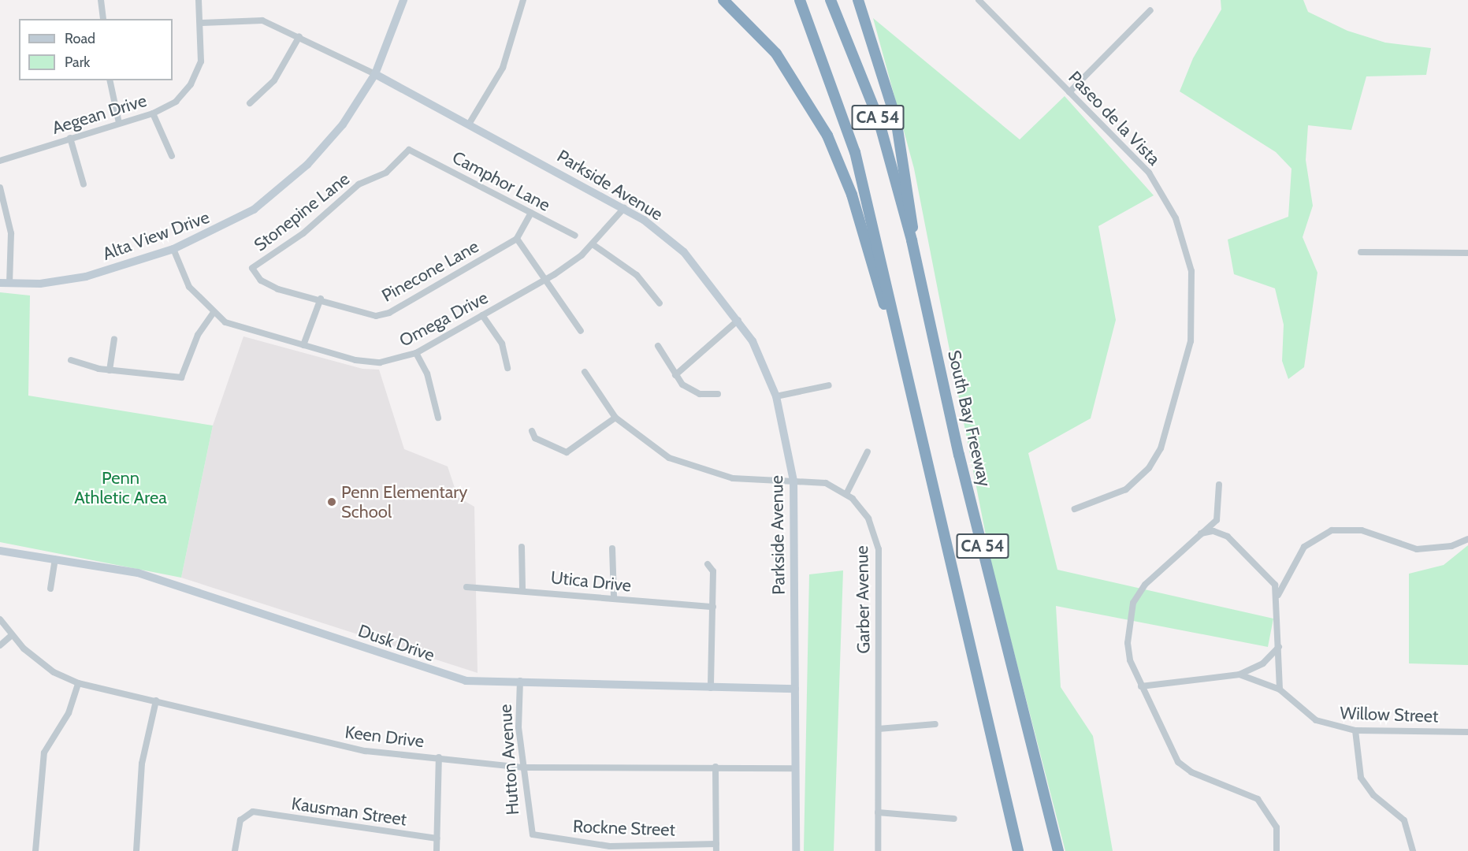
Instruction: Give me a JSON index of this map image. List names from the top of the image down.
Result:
{
  "streets": {
    "highway": ["CA 54", "South Bay Freeway"],
    "street": [
      "Aegean Drive",
      "Paseo de la Vista",
      "Camphor Lane",
      "Parkside Avenue",
      "Stonepine Lane",
      "Alta View Drive",
      "Pinecone Lane",
      "Omega Drive",
      "Utica Drive",
      "Garber Avenue",
      "Dusk Drive",
      "Willow Street",
      "Keen Drive",
      "Hutton Avenue",
      "Kausman Street",
      "Rockne Street"
    ]
  },
  "crossings": [
    ["Aegean Drive", "Parkside Avenue"],
    ["Camphor Lane", "Stonepine Lane"],
    ["Parkside Avenue", "Alta View Drive"],
    ["Parkside Avenue", "Omega Drive"],
    ["Parkside Avenue", "Garber Avenue"],
    ["Parkside Avenue", "Dusk Drive"],
    ["Parkside Avenue", "Keen Drive"],
    ["Stonepine Lane", "Pinecone Lane"],
    ["Alta View Drive", "Omega Drive"],
    ["Dusk Drive", "Hutton Avenue"],
    ["Keen Drive", "Hutton Avenue"],
    ["Hutton Avenue", "Rockne Street"]
  ],
  "parks": ["Penn Athletic Area"],
  "places": ["Penn Elementary School"],
  "legend": ["Road", "Park"]
}
